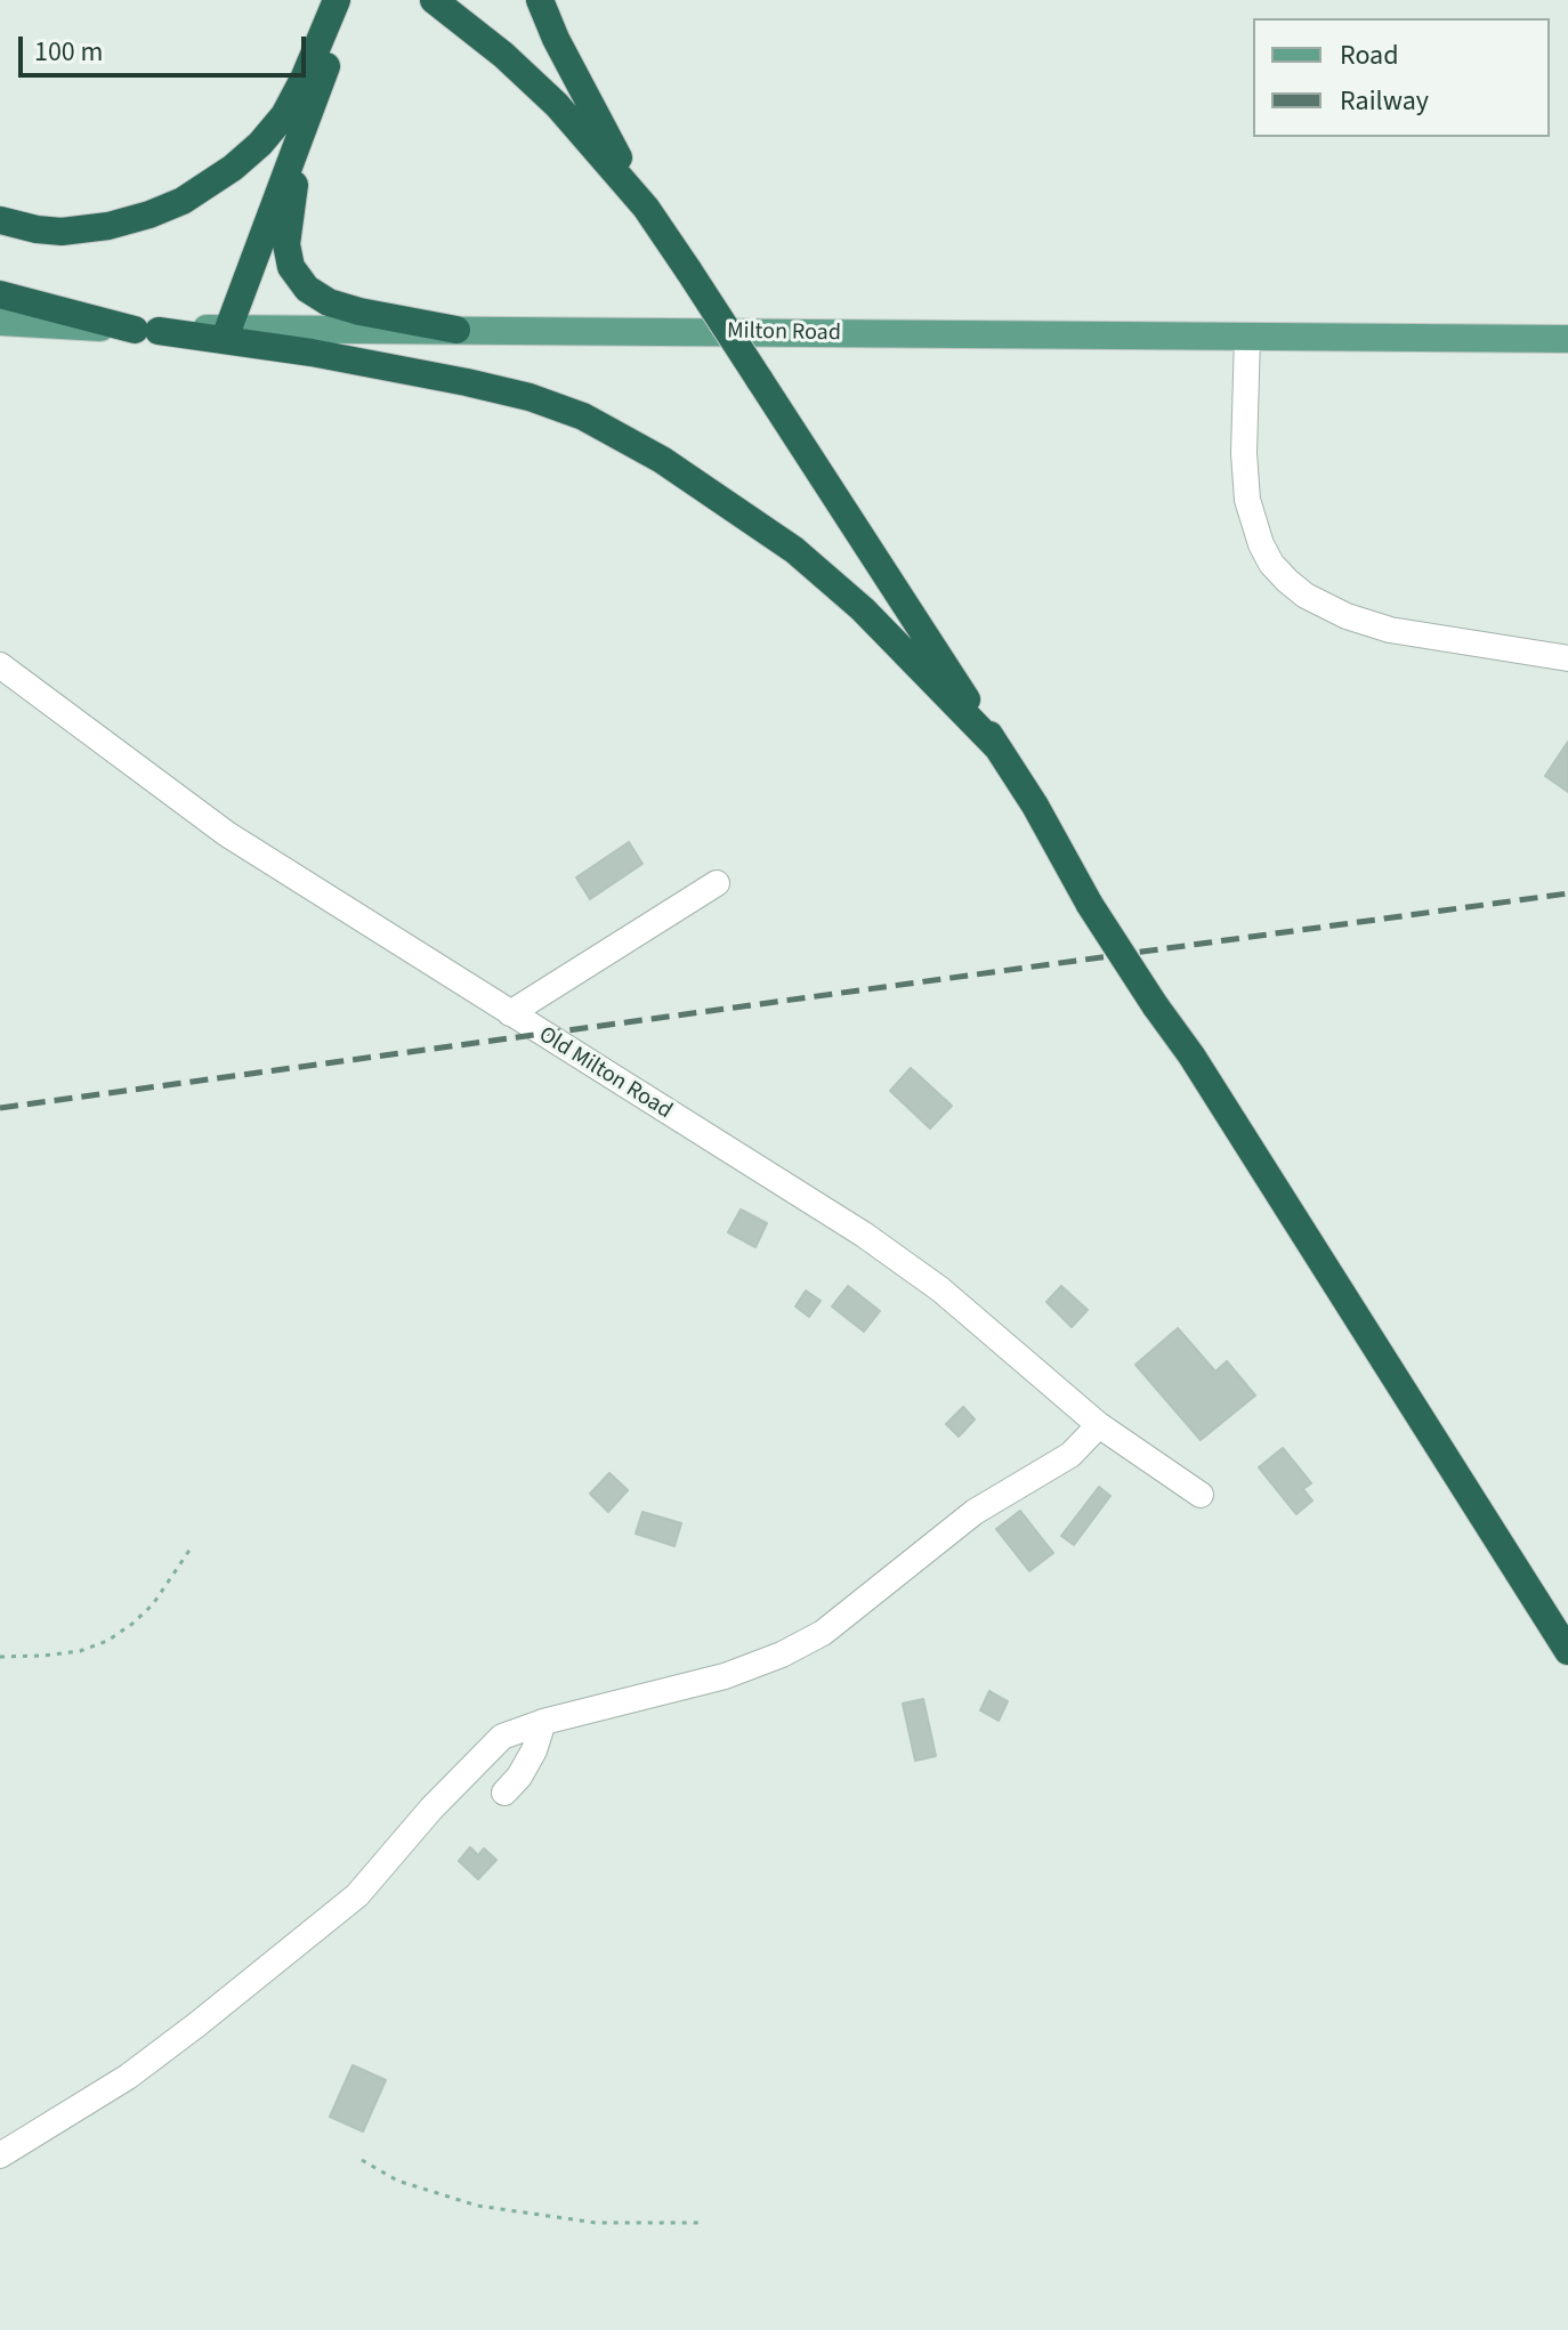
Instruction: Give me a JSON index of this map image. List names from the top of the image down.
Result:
{
  "streets": {
    "main road": ["Milton Road"],
    "street": ["Old Milton Road"]
  },
  "legend": ["Road", "Railway"],
  "scale_bar": "100 m"
}
